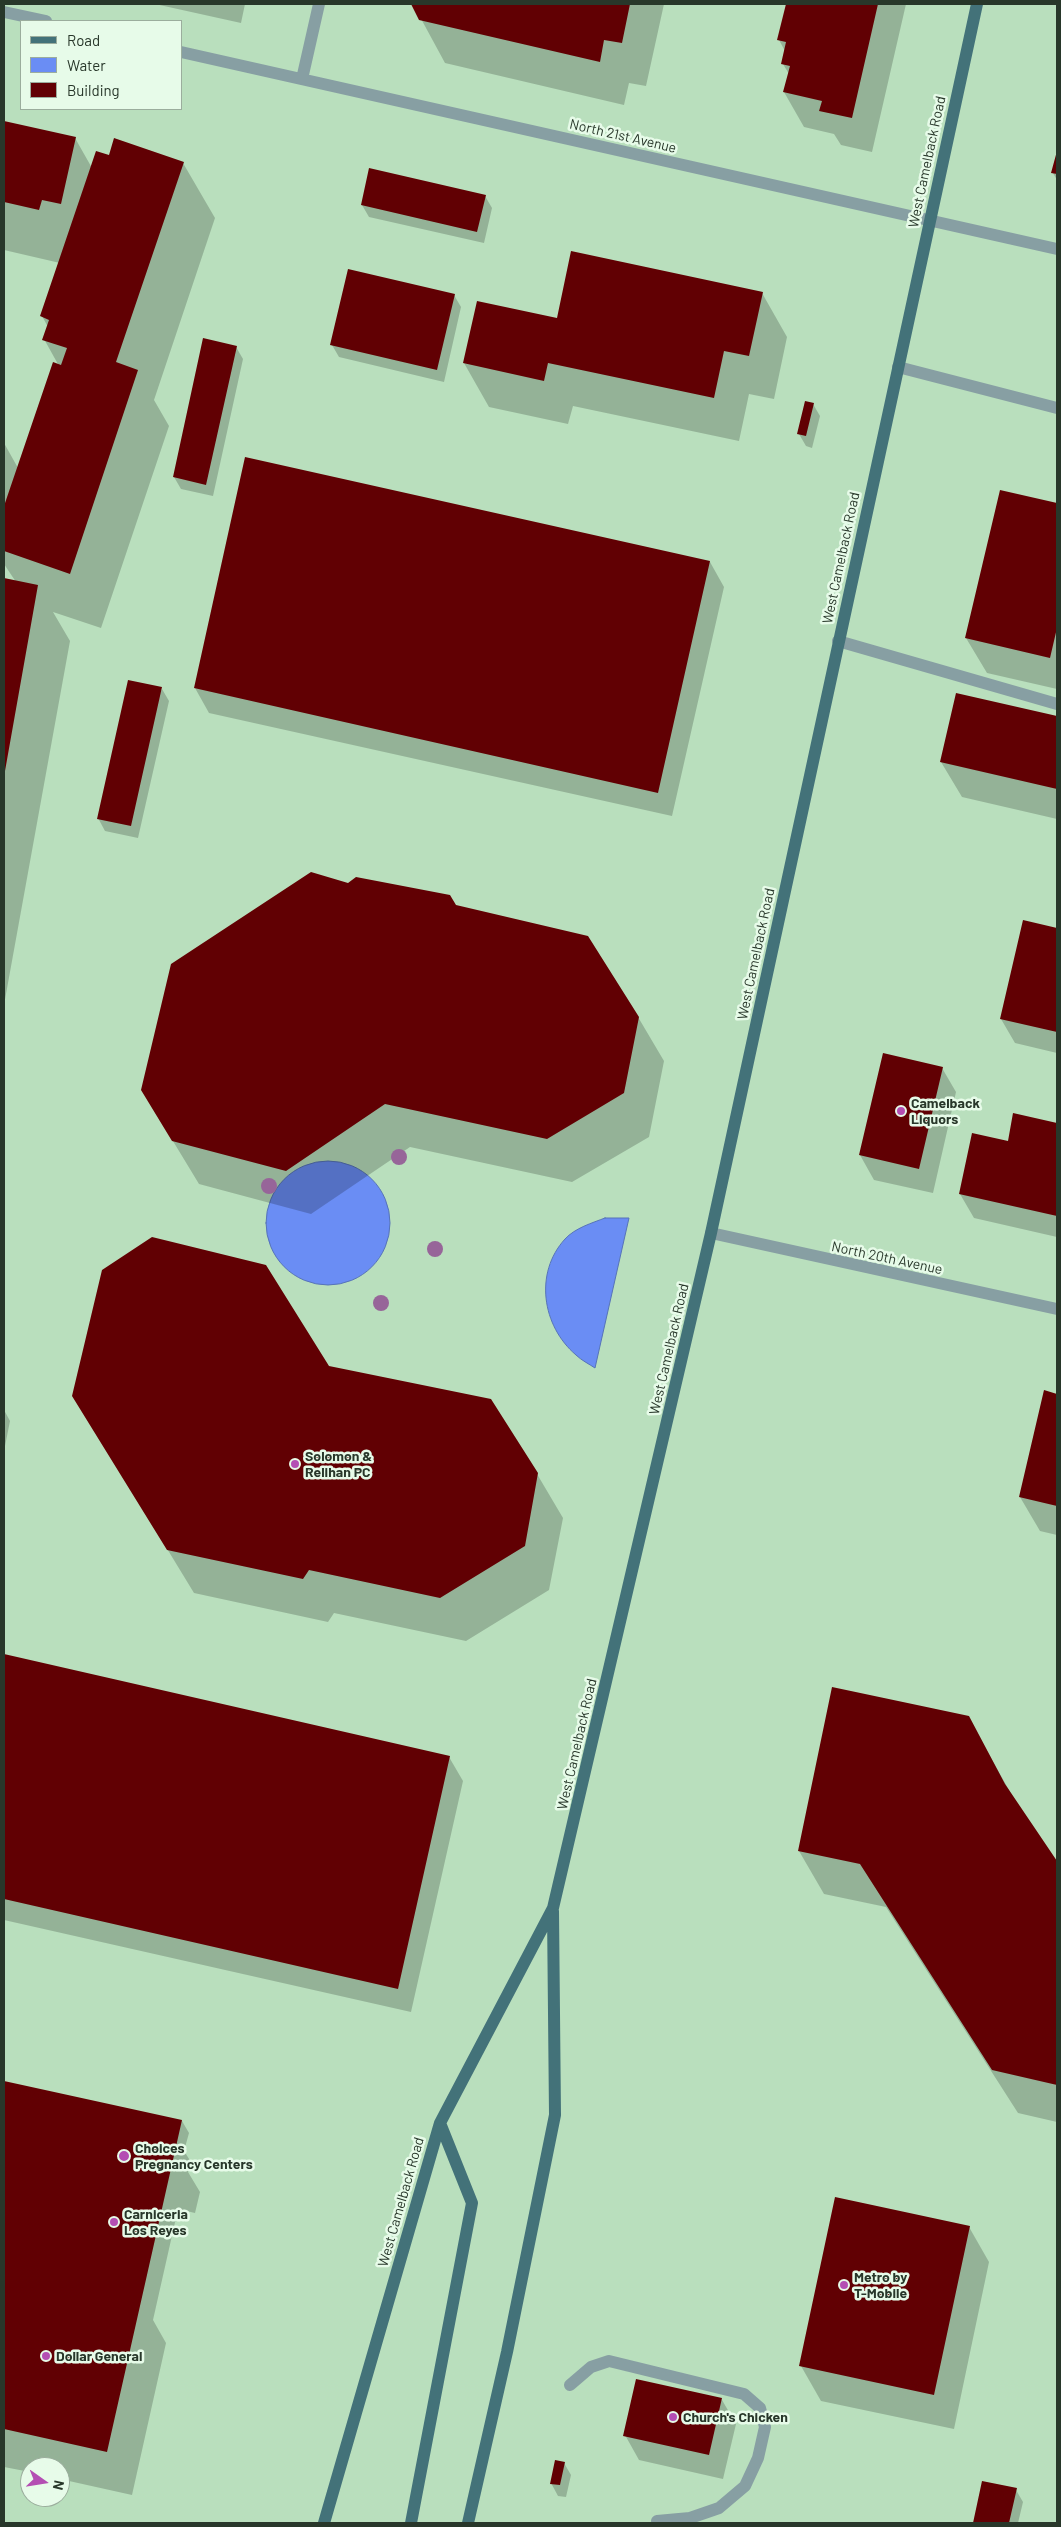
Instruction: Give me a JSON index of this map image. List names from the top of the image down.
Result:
{
  "streets": {
    "main road": ["West Camelback Road"],
    "street": ["North 21st Avenue", "North 20th Avenue"]
  },
  "crossings": [
    ["North 21st Avenue", "West Camelback Road"],
    ["West Camelback Road", "North 20th Avenue"]
  ],
  "places": [
    "Camelback Liquors",
    "Solomon & Relihan PC",
    "Choices Pregnancy Centers",
    "Carniceria Los Reyes",
    "Metro by T-Mobile",
    "Dollar General",
    "Church's Chicken"
  ],
  "legend": ["Road", "Water", "Building"],
  "north": "right"
}
